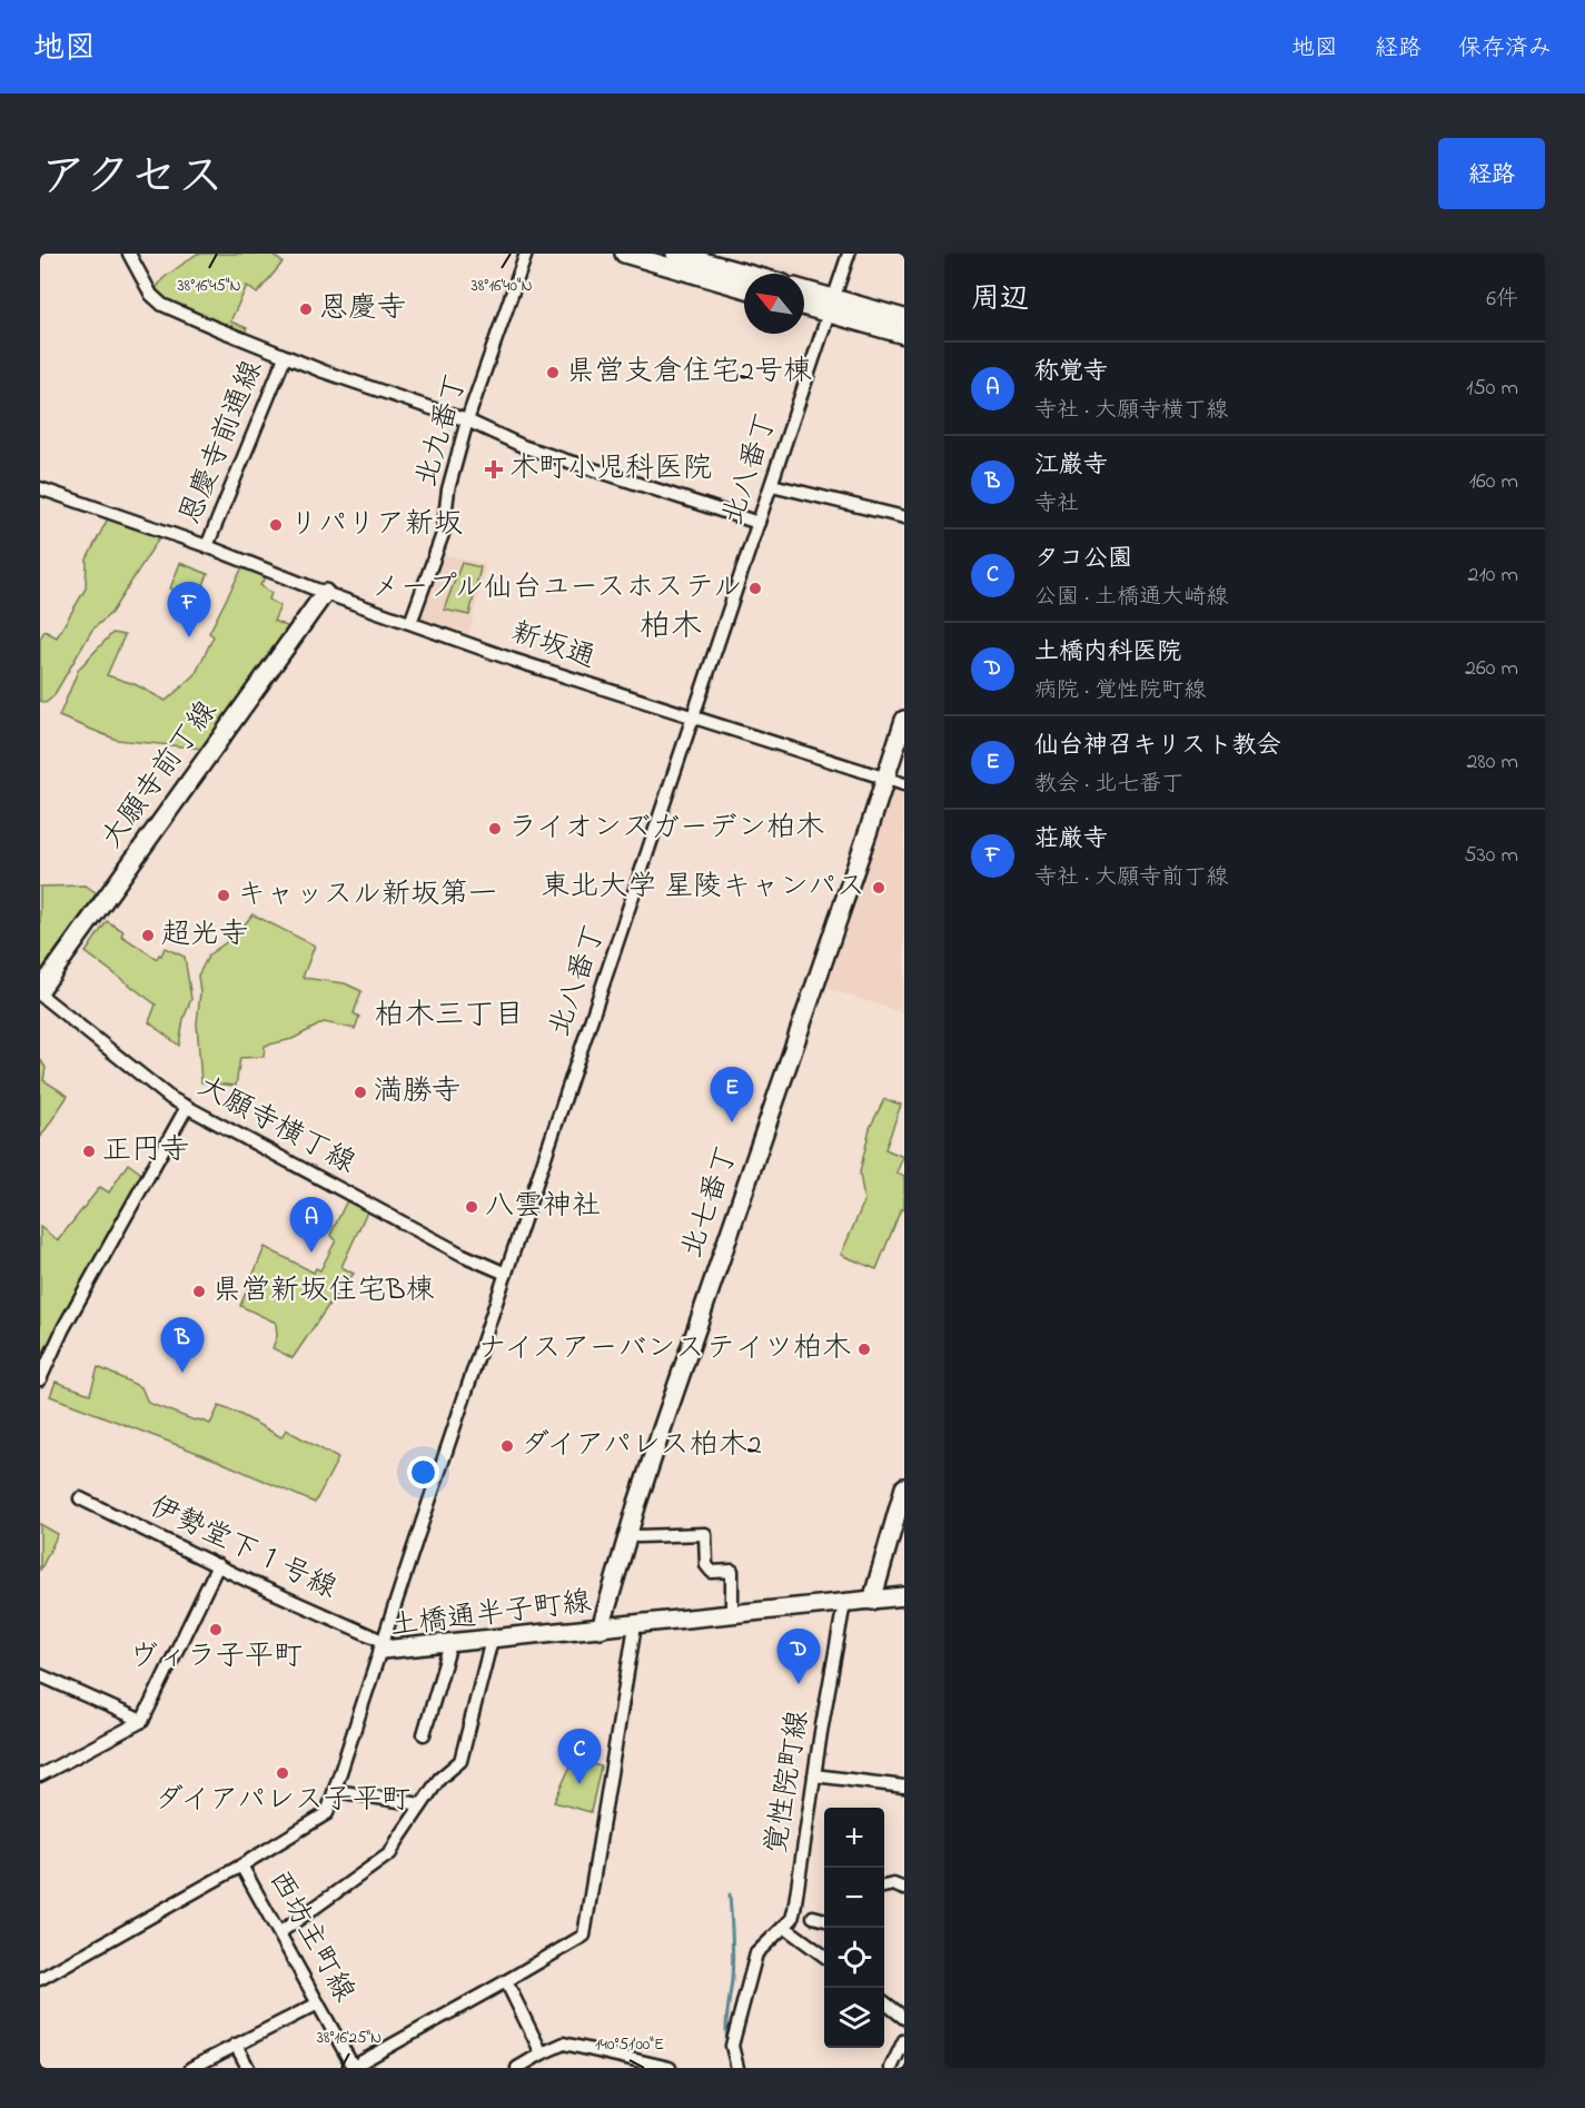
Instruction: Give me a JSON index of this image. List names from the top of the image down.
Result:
{
  "streets": {
    "street": [
      "北九番丁",
      "恩慶寺前通線",
      "北八番丁",
      "新坂通",
      "大願寺前丁線",
      "大願寺横丁線",
      "北七番丁",
      "伊勢堂下１号線",
      "土橋通半子町線",
      "覚性院町線",
      "西坊主町線"
    ]
  },
  "crossings": [
    ["北九番丁", "新坂通"],
    ["恩慶寺前通線", "新坂通"],
    ["北八番丁", "新坂通"],
    ["北八番丁", "大願寺横丁線"],
    ["北八番丁", "伊勢堂下１号線"],
    ["北八番丁", "土橋通半子町線"],
    ["新坂通", "大願寺前丁線"],
    ["新坂通", "北七番丁"],
    ["大願寺前丁線", "大願寺横丁線"],
    ["北七番丁", "土橋通半子町線"],
    ["伊勢堂下１号線", "土橋通半子町線"],
    ["土橋通半子町線", "覚性院町線"],
    ["土橋通半子町線", "西坊主町線"]
  ],
  "districts": ["柏木", "柏木三丁目"],
  "places": {
    "other": [
      "恩慶寺",
      "県営支倉住宅2号棟",
      "リパリア新坂",
      "メープル仙台ユースホステル",
      "ライオンズガーデン柏木",
      "東北大学 星陵キャンパス",
      "キャッスル新坂第一",
      "超光寺",
      "満勝寺",
      "正円寺",
      "八雲神社",
      "県営新坂住宅B棟",
      "ナイスアーバンステイツ柏木",
      "ダイアパレス柏木2",
      "ヴィラ子平町",
      "ダイアパレス子平町"
    ],
    "health": ["木町小児科医院"]
  },
  "north": "top left",
  "page": {
    "header": "地図",
    "nav": ["地図", "経路", "保存済み"],
    "title": "アクセス",
    "buttons": "経路",
    "heading": ["周辺", "6件"],
    "list": [
      {
        "mark": "A",
        "name": "称覚寺",
        "note": "寺社 · 大願寺横丁線",
        "value": "150 m"
      },
      {
        "mark": "B",
        "name": "江巌寺",
        "note": "寺社",
        "value": "160 m"
      },
      {
        "mark": "C",
        "name": "タコ公園",
        "note": "公園 · 土橋通大崎線",
        "value": "210 m"
      },
      {
        "mark": "D",
        "name": "土橋内科医院",
        "note": "病院 · 覚性院町線",
        "value": "260 m"
      },
      {
        "mark": "E",
        "name": "仙台神召キリスト教会",
        "note": "教会 · 北七番丁",
        "value": "280 m"
      },
      {
        "mark": "F",
        "name": "荘厳寺",
        "note": "寺社 · 大願寺前丁線",
        "value": "530 m"
      }
    ],
    "pins": [
      "F",
      "E",
      "A",
      "B",
      "D",
      "C"
    ],
    "map_buttons": ["+", "−"]
  },
  "coordinates": [
    "38°16'45\"N",
    "38°16'40\"N",
    "38°16'25\"N",
    "140°51'00\"E"
  ]
}
